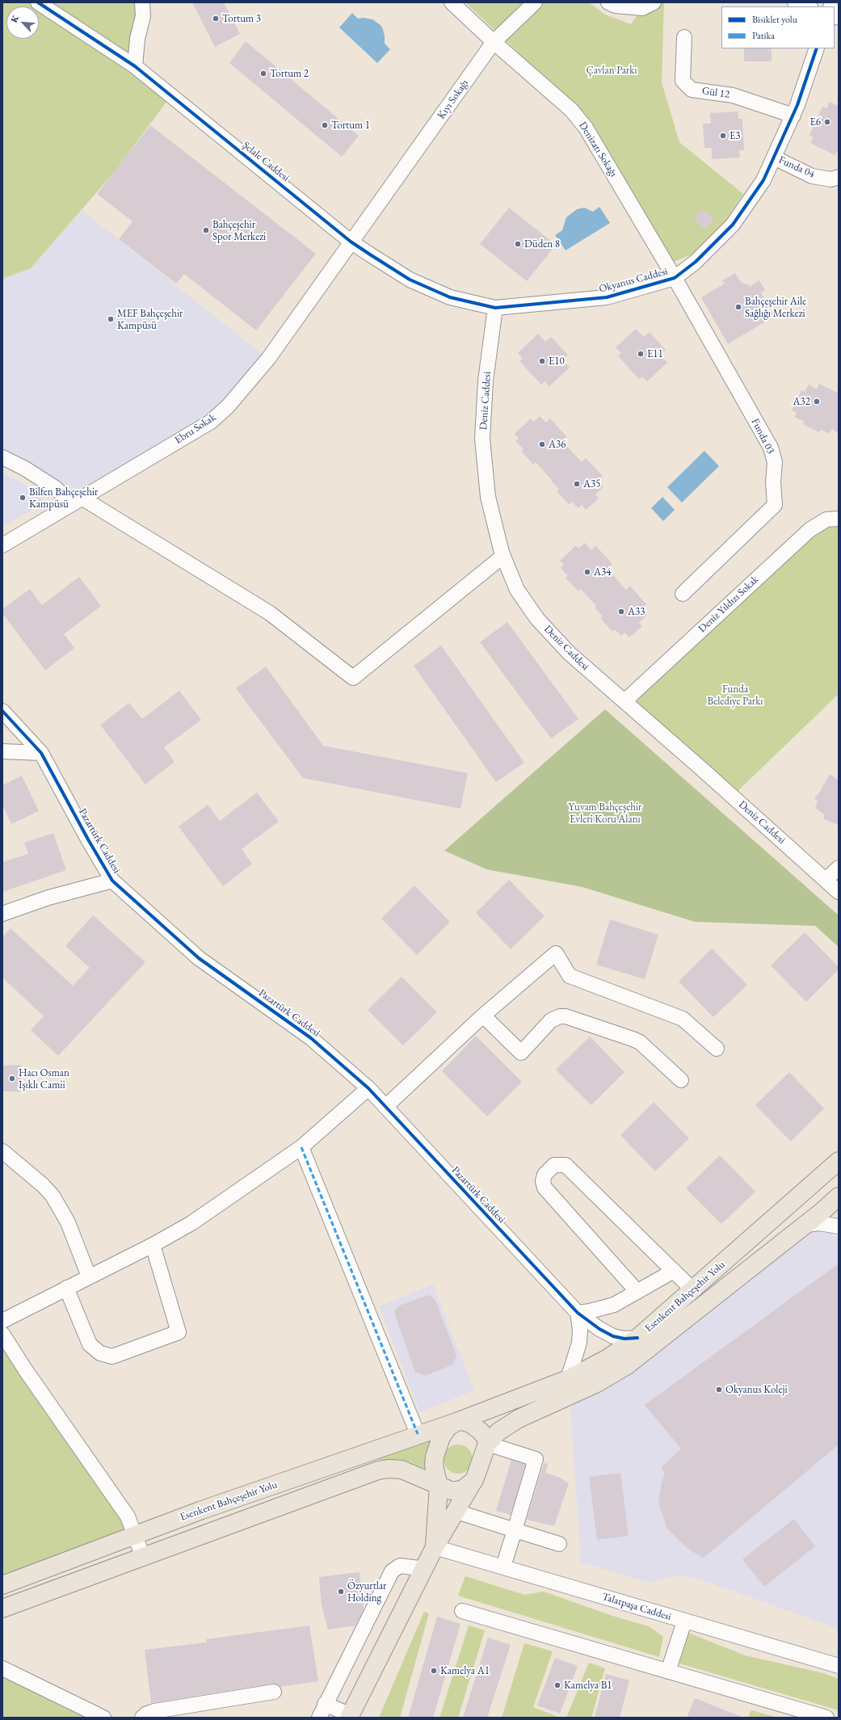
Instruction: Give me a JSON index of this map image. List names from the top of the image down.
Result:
{
  "streets": {
    "main road": ["Esenkent Bahçeşehir Yolu"],
    "street": [
      "Gül 12",
      "Kıyı Sokağı",
      "Denizatı Sokağı",
      "Şelale Caddesi",
      "Funda 04",
      "Okyanus Caddesi",
      "Deniz Caddesi",
      "Ebru Sokak",
      "Funda 03",
      "Deniz Yıldızı Sokak",
      "Pazartürk Caddesi",
      "Talatpaşa Caddesi"
    ]
  },
  "crossings": [
    ["Gül 12", "Okyanus Caddesi"],
    ["Kıyı Sokağı", "Denizatı Sokağı"],
    ["Kıyı Sokağı", "Şelale Caddesi"],
    ["Kıyı Sokağı", "Ebru Sokak"],
    ["Denizatı Sokağı", "Okyanus Caddesi"],
    ["Denizatı Sokağı", "Funda 03"],
    ["Şelale Caddesi", "Okyanus Caddesi"],
    ["Şelale Caddesi", "Deniz Caddesi"],
    ["Şelale Caddesi", "Ebru Sokak"],
    ["Funda 04", "Okyanus Caddesi"],
    ["Okyanus Caddesi", "Deniz Caddesi"],
    ["Okyanus Caddesi", "Funda 03"],
    ["Deniz Caddesi", "Deniz Yıldızı Sokak"],
    ["Pazartürk Caddesi", "Esenkent Bahçeşehir Yolu"]
  ],
  "parks": ["Çavlan Parkı", "Funda Belediye Parkı", "Yuvam Bahçeşehir Evleri Koru Alanı"],
  "places": [
    "Tortum 3",
    "Tortum 2",
    "E6",
    "Tortum 1",
    "E3",
    "Bahçeşehir Spor Merkezi",
    "Düden 8",
    "Bahçeşehir Aile Sağlığı Merkezi",
    "MEF Bahçeşehir Kampüsü",
    "E11",
    "E10",
    "A32",
    "A36",
    "A35",
    "Bilfen Bahçeşehir Kampüsü",
    "A34",
    "A33",
    "Hacı Osman Işıklı Camii",
    "Okyanus Koleji",
    "Özyurtlar Holding",
    "Kamelya A1",
    "Kamelya B1"
  ],
  "legend": ["Bisiklet yolu", "Patika"],
  "north": "top left"
}
